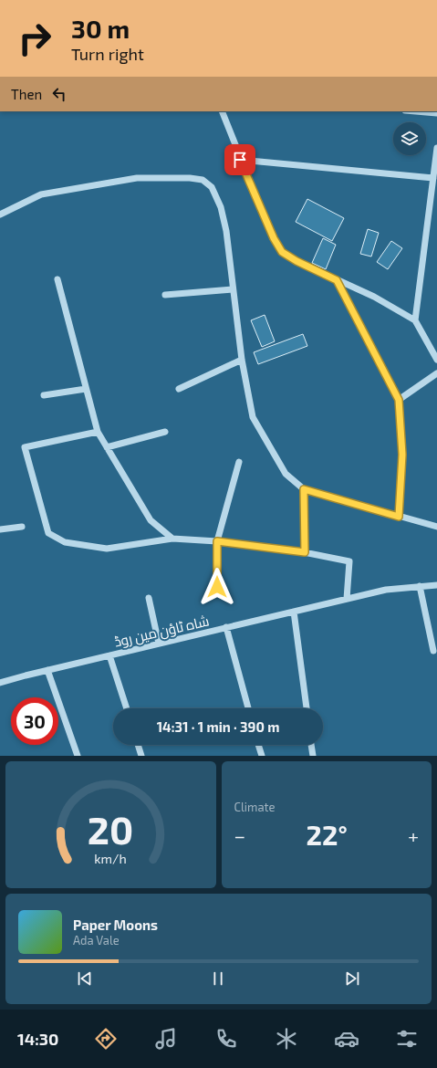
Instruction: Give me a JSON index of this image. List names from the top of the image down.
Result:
{
  "streets": {
    "street": ["شاہ ٹاؤن مین روڈ"]
  },
  "page": {
    "turn": ["30 m", "Turn right"],
    "then": "Then",
    "limit": "30",
    "trip": "14:31 · 1 min · 390 m",
    "tile": "Climate",
    "heat": ["−", "22°", "+"],
    "song": ["Paper Moons", "Ada Vale"],
    "tabs": "14:30",
    "gauge": ["20", "km/h"]
  }
}
